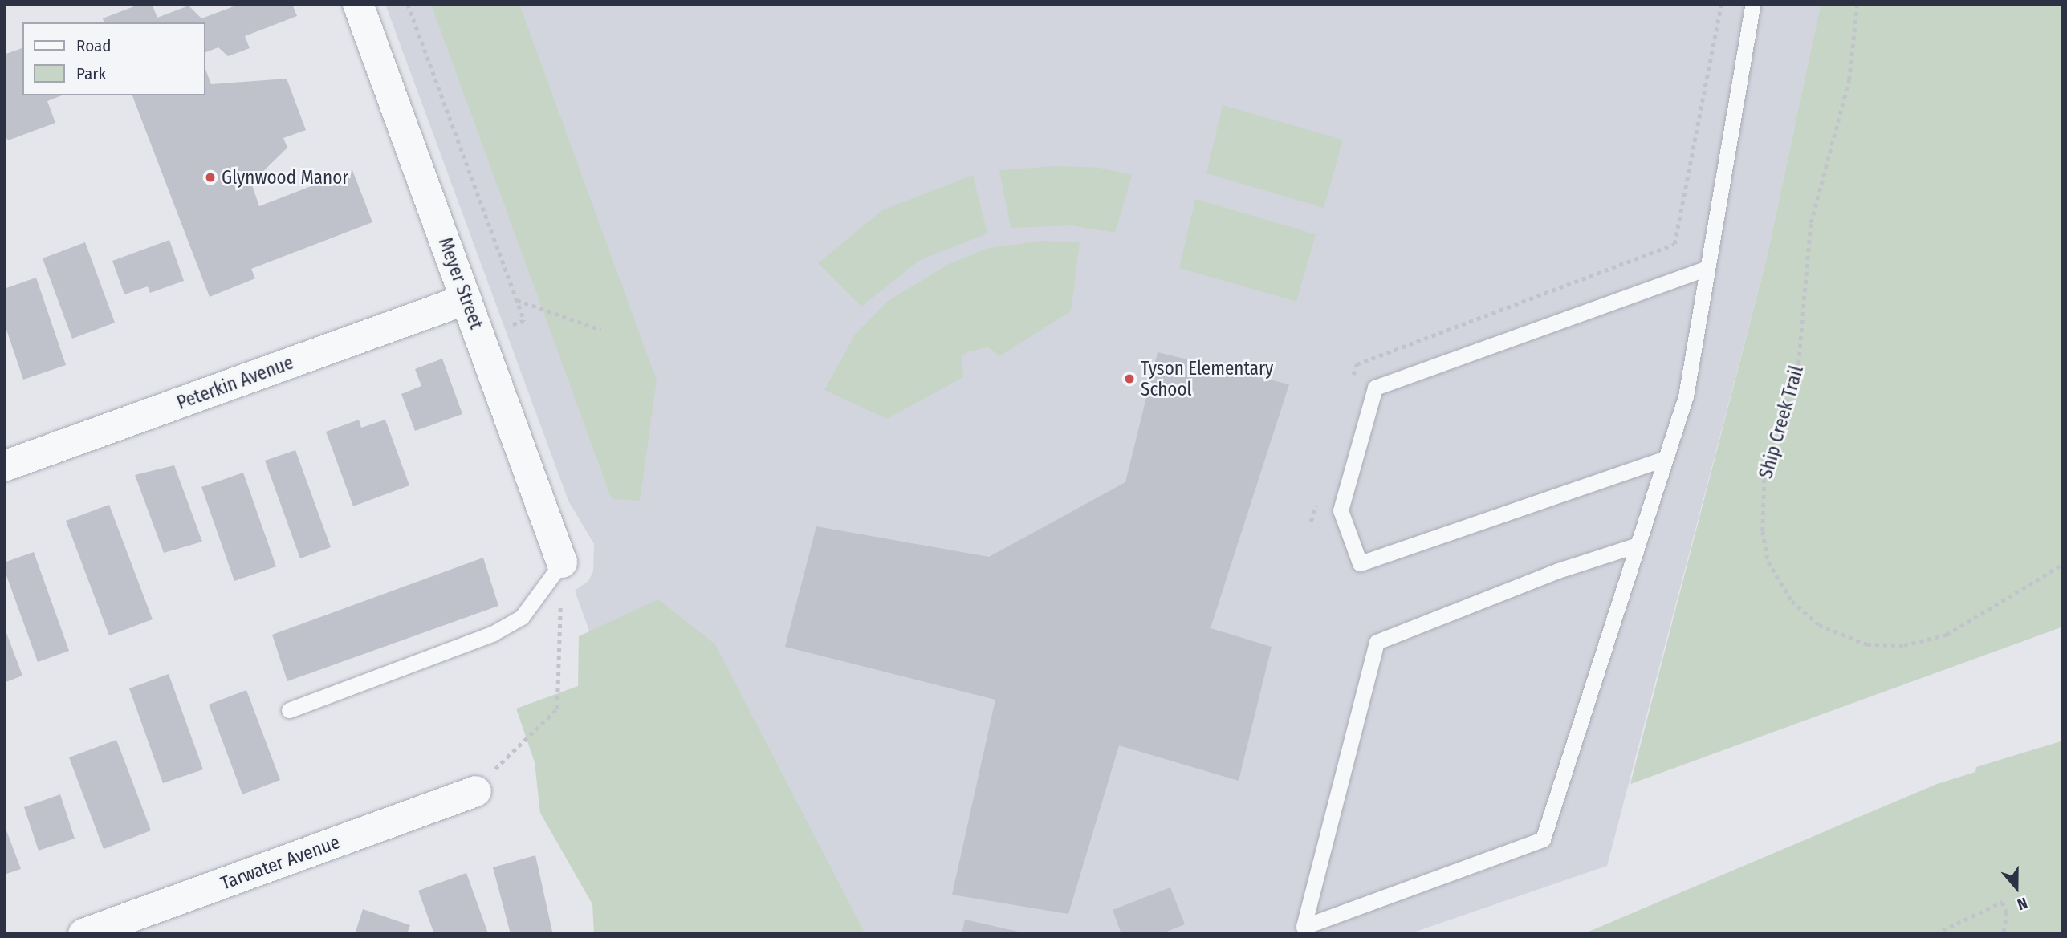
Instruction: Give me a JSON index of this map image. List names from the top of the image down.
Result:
{
  "streets": {
    "street": ["Meyer Street", "Peterkin Avenue", "Tarwater Avenue"],
    "path": ["Ship Creek Trail"]
  },
  "crossings": [
    ["Meyer Street", "Peterkin Avenue"]
  ],
  "places": ["Glynwood Manor", "Tyson Elementary School"],
  "legend": ["Road", "Park"],
  "north": "bottom"
}
